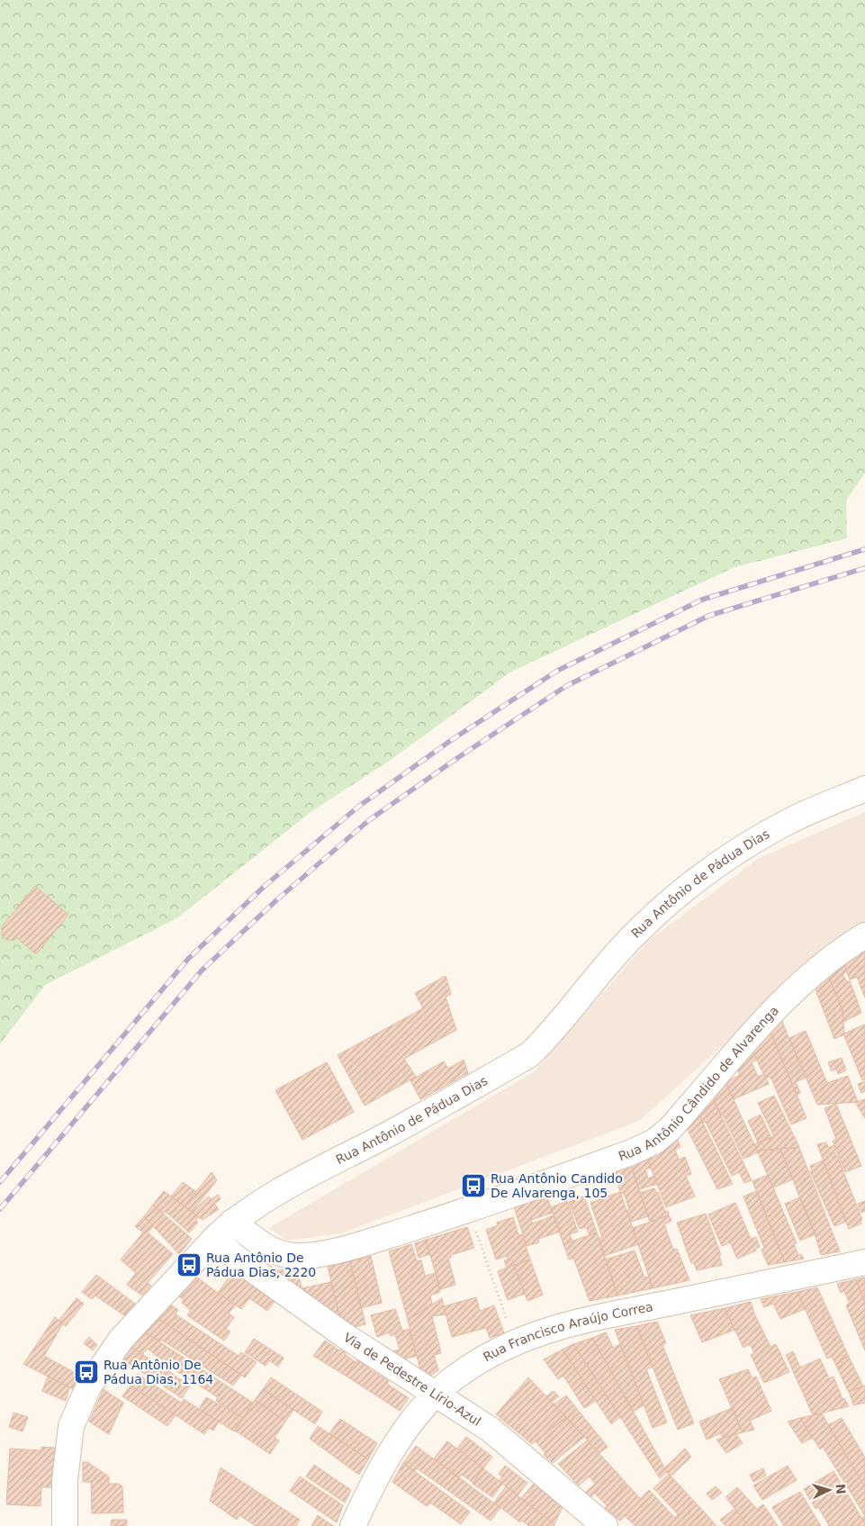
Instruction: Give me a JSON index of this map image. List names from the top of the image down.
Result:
{
  "streets": {
    "street": [
      "Rua Antônio de Pádua Dias",
      "Rua Antônio Cândido de Alvarenga",
      "Rua Francisco Araújo Correa",
      "Via de Pedestre Lírio-Azul"
    ]
  },
  "crossings": [
    ["Rua Antônio de Pádua Dias", "Rua Antônio Cândido de Alvarenga"],
    ["Rua Antônio de Pádua Dias", "Via de Pedestre Lírio-Azul"],
    ["Rua Francisco Araújo Correa", "Via de Pedestre Lírio-Azul"]
  ],
  "places": {
    "bus stop": ["Rua Antônio Candido De Alvarenga, 105", "Rua Antônio De Pádua Dias, 2220", "Rua Antônio De Pádua Dias, 1164"]
  },
  "north": "right"
}
